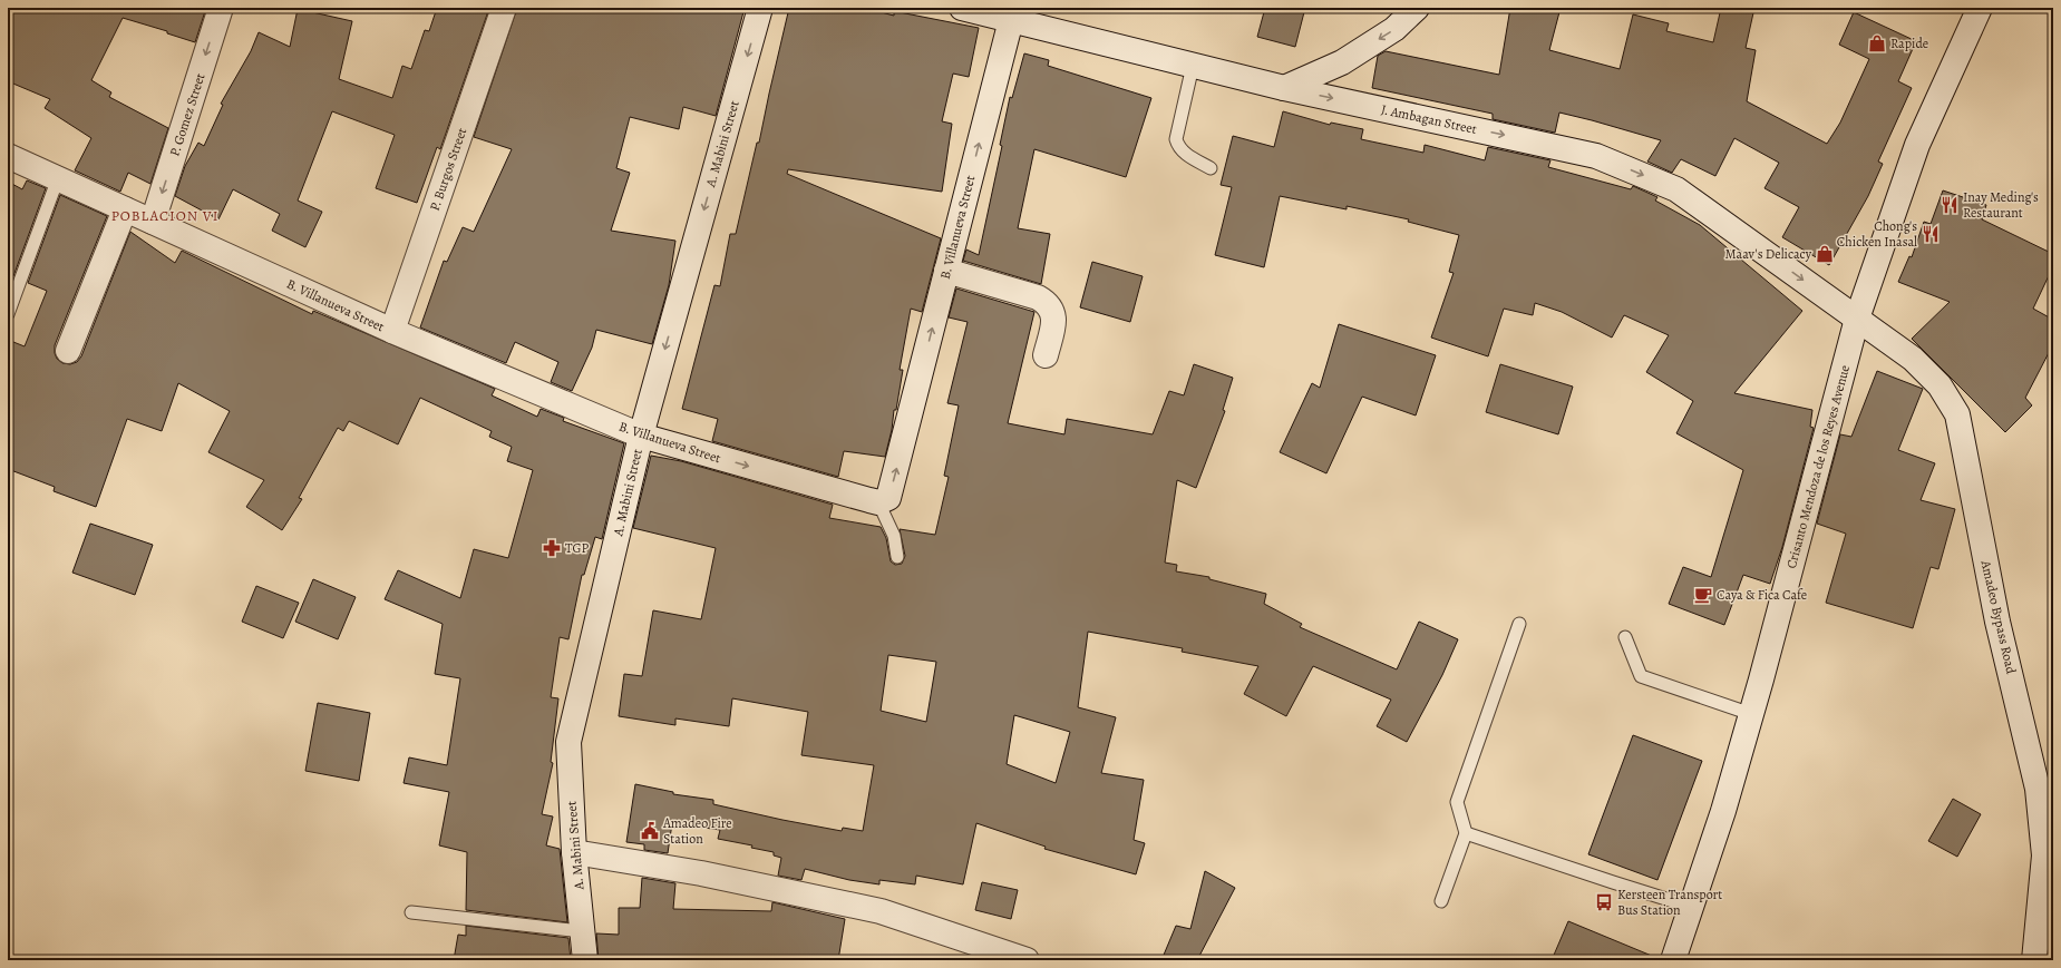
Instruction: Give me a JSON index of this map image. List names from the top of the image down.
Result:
{
  "streets": {
    "street": [
      "P. Gomez Street",
      "J. Ambagan Street",
      "A. Mabini Street",
      "P. Burgos Street",
      "B. Villanueva Street",
      "Crisanto Mendoza de los Reyes Avenue",
      "Amadeo Bypass Road"
    ]
  },
  "crossings": [
    ["P. Gomez Street", "B. Villanueva Street"],
    ["J. Ambagan Street", "B. Villanueva Street"],
    ["J. Ambagan Street", "Crisanto Mendoza de los Reyes Avenue"],
    ["J. Ambagan Street", "Amadeo Bypass Road"],
    ["A. Mabini Street", "B. Villanueva Street"],
    ["P. Burgos Street", "B. Villanueva Street"],
    ["Crisanto Mendoza de los Reyes Avenue", "Amadeo Bypass Road"]
  ],
  "one_way": ["P. Gomez Street", "J. Ambagan Street", "A. Mabini Street"],
  "districts": ["POBLACION VI"],
  "places": {
    "shop": ["Rapide", "Maav's Delicacy"],
    "restaurant": ["Inay Meding's Restaurant", "Chong's Chicken Inasal"],
    "pharmacy": ["TGP"],
    "cafe": ["Caya & Fica Cafe"],
    "public building": ["Amadeo Fire Station"],
    "bus stop": ["Kersteen Transport Bus Station"]
  }
}
